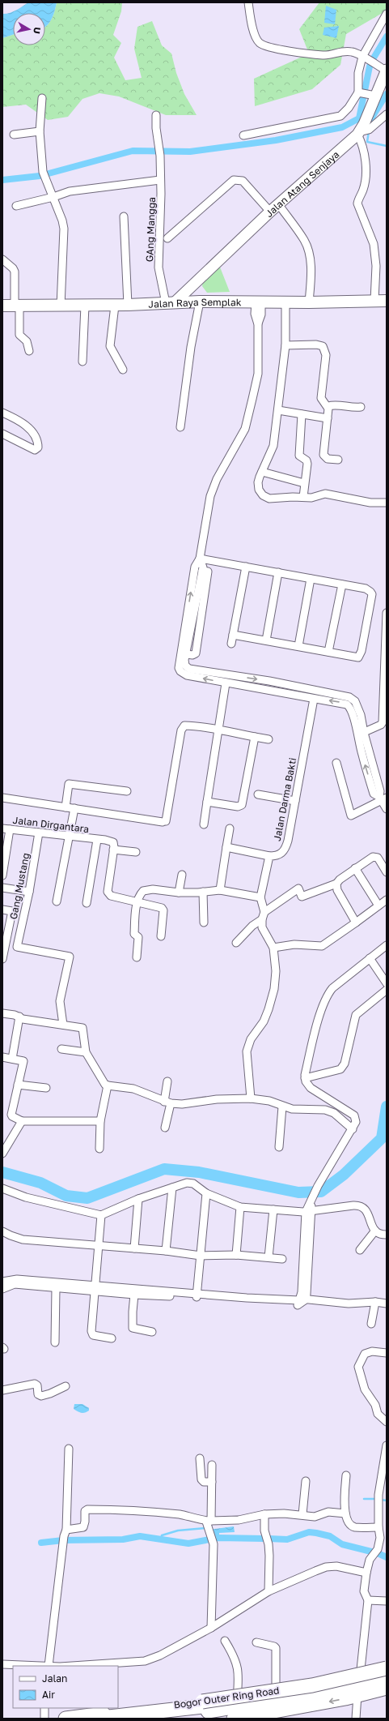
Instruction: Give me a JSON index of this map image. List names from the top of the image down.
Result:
{
  "streets": {
    "highway": ["Bogor Outer Ring Road"],
    "main road": ["Jalan Atang Senjaya", "Jalan Raya Semplak"],
    "street": [
      "GAng Mangga",
      "Jalan Darma Bakti",
      "Jalan Dirgantara",
      "Gang Mustang"
    ]
  },
  "crossings": [
    ["Jalan Atang Senjaya", "GAng Mangga"],
    ["Jalan Atang Senjaya", "Jalan Raya Semplak"],
    ["GAng Mangga", "Jalan Raya Semplak"],
    ["Jalan Dirgantara", "Gang Mustang"]
  ],
  "legend": ["Jalan", "Air"],
  "north": "right"
}
